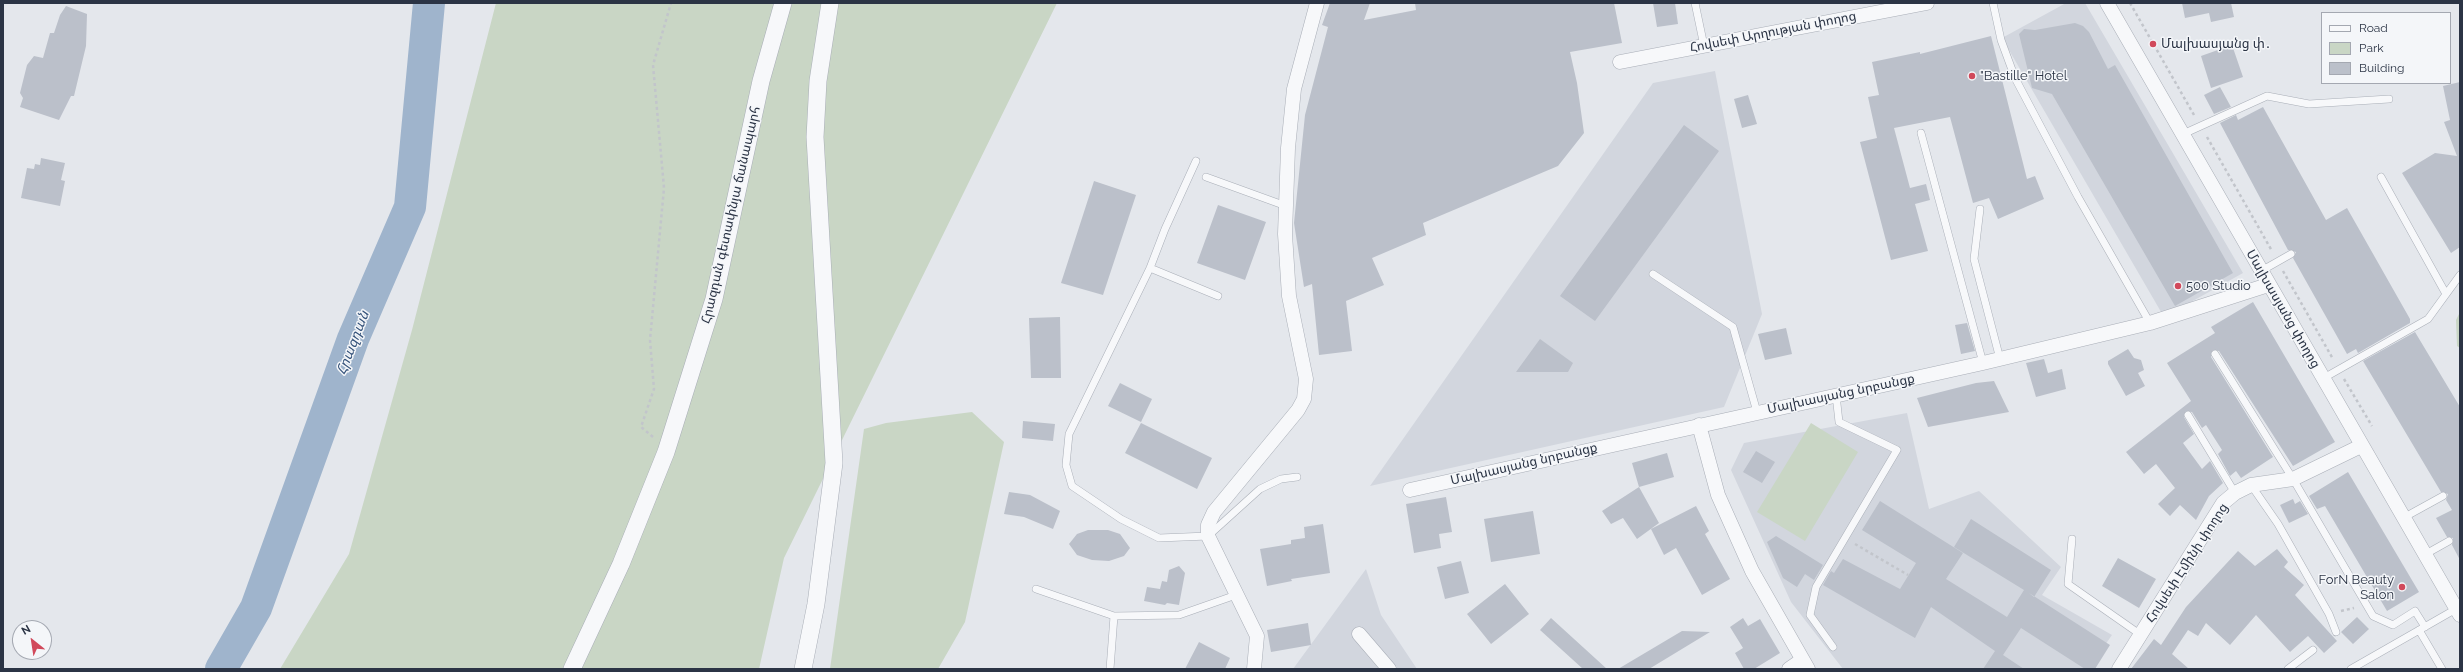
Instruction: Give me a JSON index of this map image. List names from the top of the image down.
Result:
{
  "streets": {
    "street": [
      "Հովսեփ Արղության փողոց",
      "Հրազդան գետափնյա ճանապարհ",
      "Մալխասյանց փողոց",
      "Մալխասյանց նրբանցք",
      "Հովսեփ Էմինի փողոց"
    ]
  },
  "crossings": [
    ["Մալխասյանց փողոց", "Մալխասյանց նրբանցք"],
    ["Մալխասյանց փողոց", "Հովսեփ Էմինի փողոց"]
  ],
  "water": ["Հրազդան"],
  "places": [
    "Մալխասյանց փ․",
    "\"Bastille\" Hotel",
    "500 Studio",
    "ForN Beauty Salon"
  ],
  "legend": ["Road", "Park", "Building"],
  "north": "top left"
}
